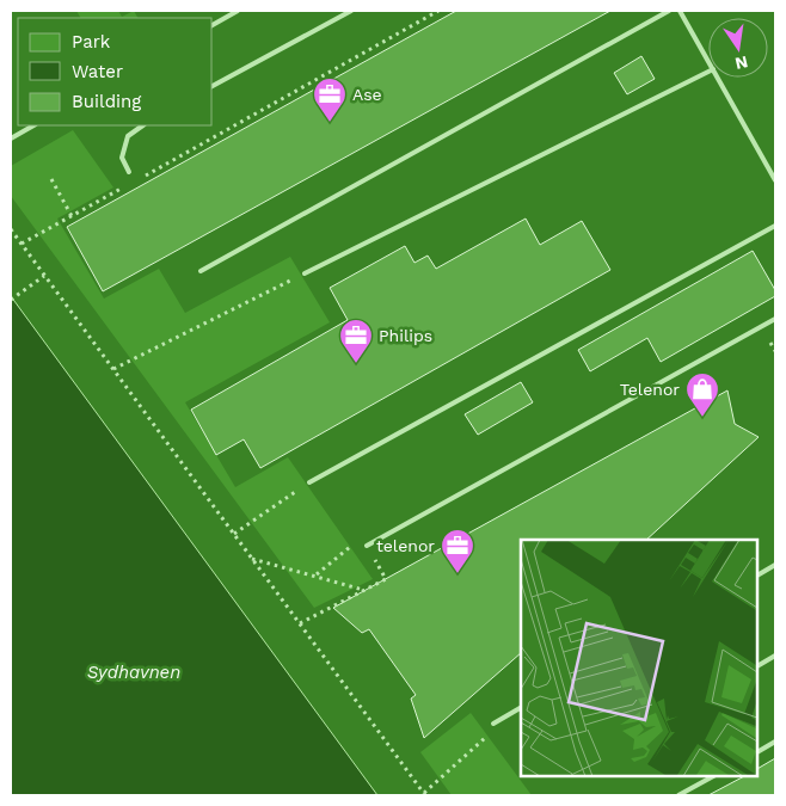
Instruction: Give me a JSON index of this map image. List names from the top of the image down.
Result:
{
  "water": ["Sydhavnen"],
  "places": {
    "office": ["Ase", "Philips", "telenor"],
    "shop": ["Telenor"]
  },
  "legend": ["Park", "Water", "Building"],
  "north": "bottom"
}
